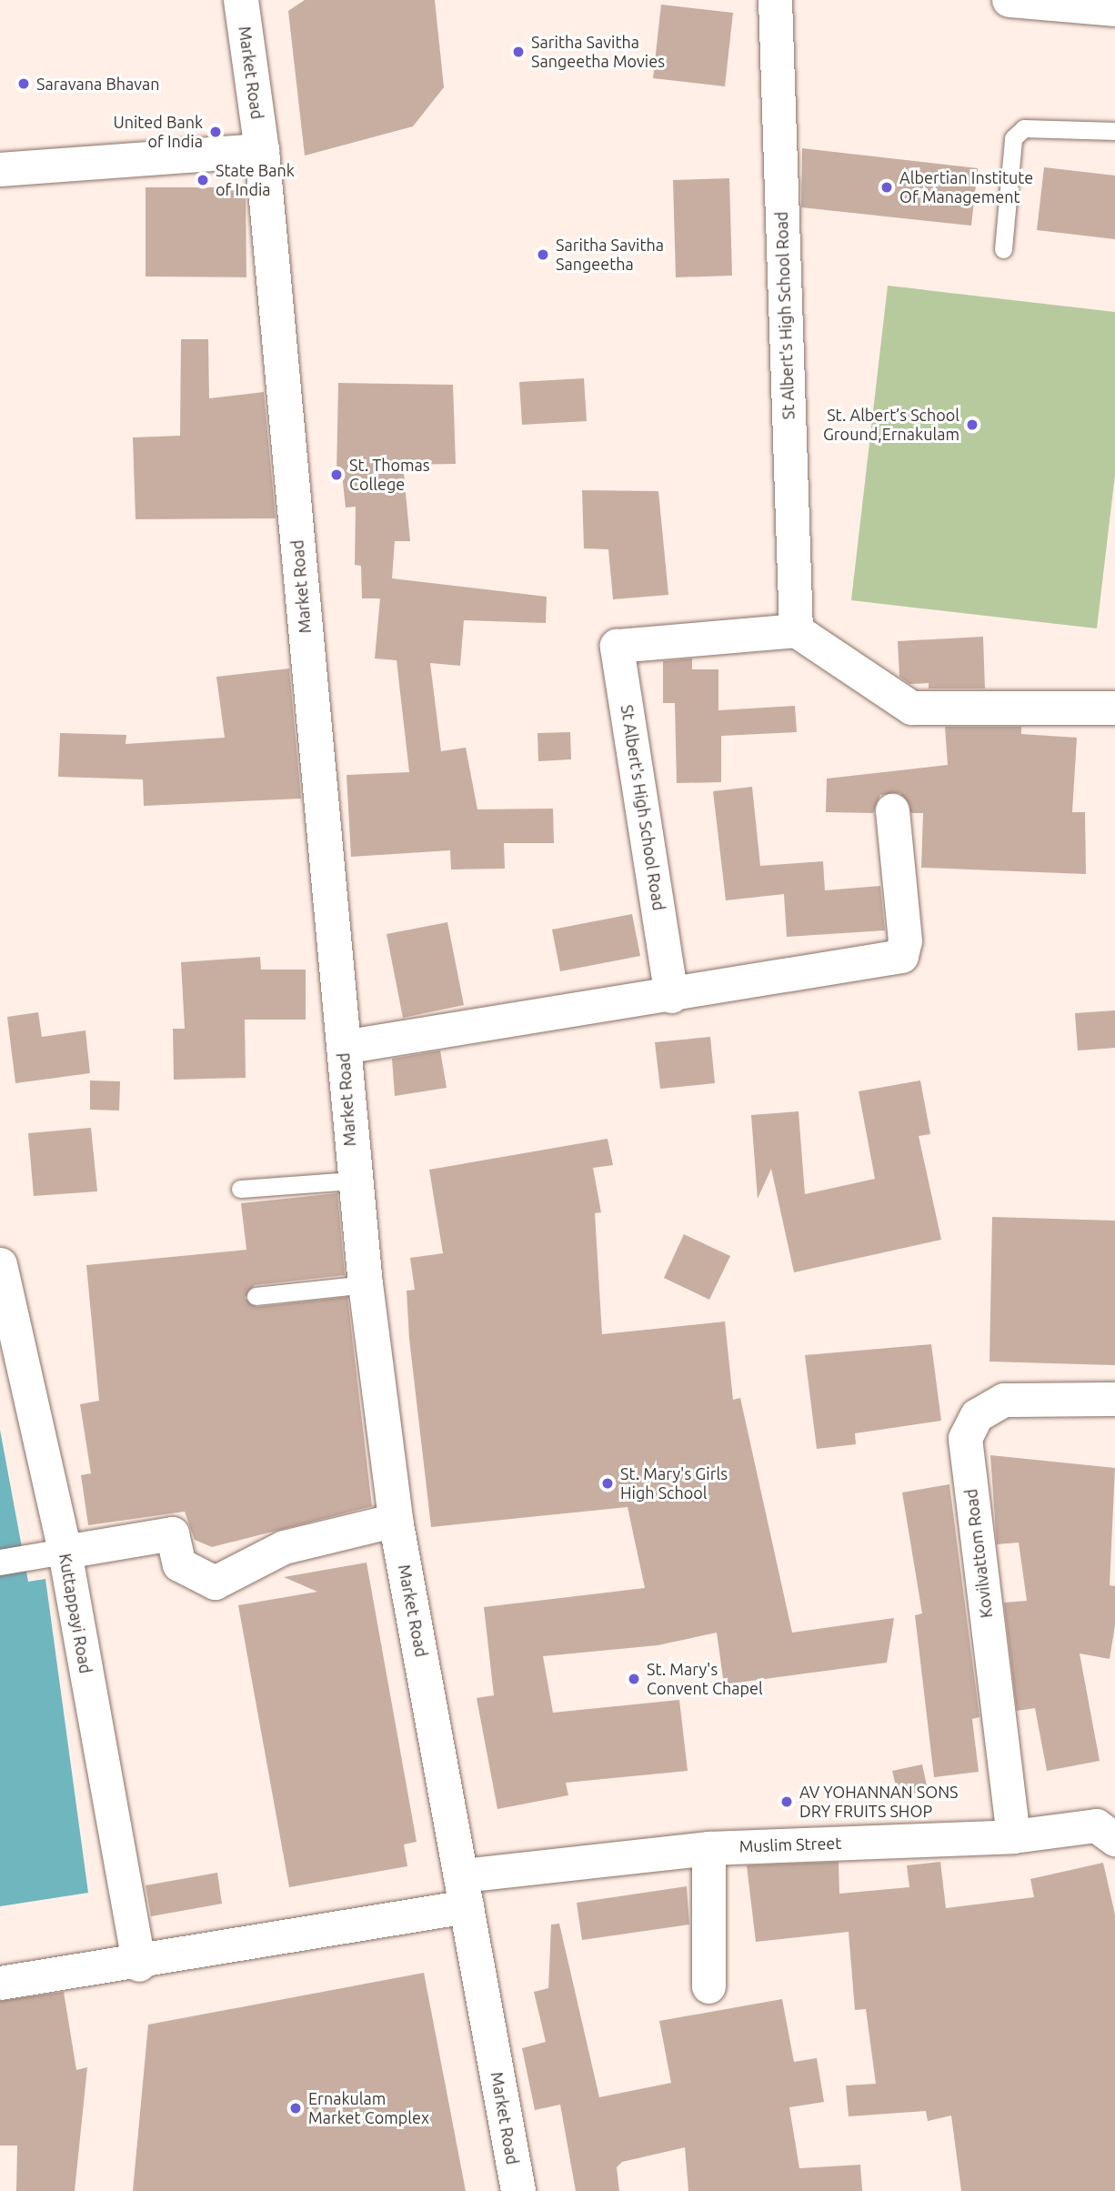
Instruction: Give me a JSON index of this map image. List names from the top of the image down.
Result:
{
  "streets": {
    "street": [
      "Market Road",
      "St Albert's High School Road",
      "Kovilvattom Road",
      "Kuttappayi Road",
      "Muslim Street"
    ]
  },
  "crossings": [
    ["Market Road", "Muslim Street"],
    ["Kovilvattom Road", "Muslim Street"]
  ],
  "places": [
    "Saritha Savitha Sangeetha Movies",
    "Saravana Bhavan",
    "United Bank of India",
    "State Bank of India",
    "Albertian Institute Of Management",
    "Saritha Savitha Sangeetha",
    "St. Albert’s School Ground,Ernakulam",
    "St. Thomas College",
    "St. Mary's Girls High School",
    "St. Mary's Convent Chapel",
    "AV YOHANNAN SONS DRY FRUITS SHOP",
    "Ernakulam Market Complex"
  ]
}
